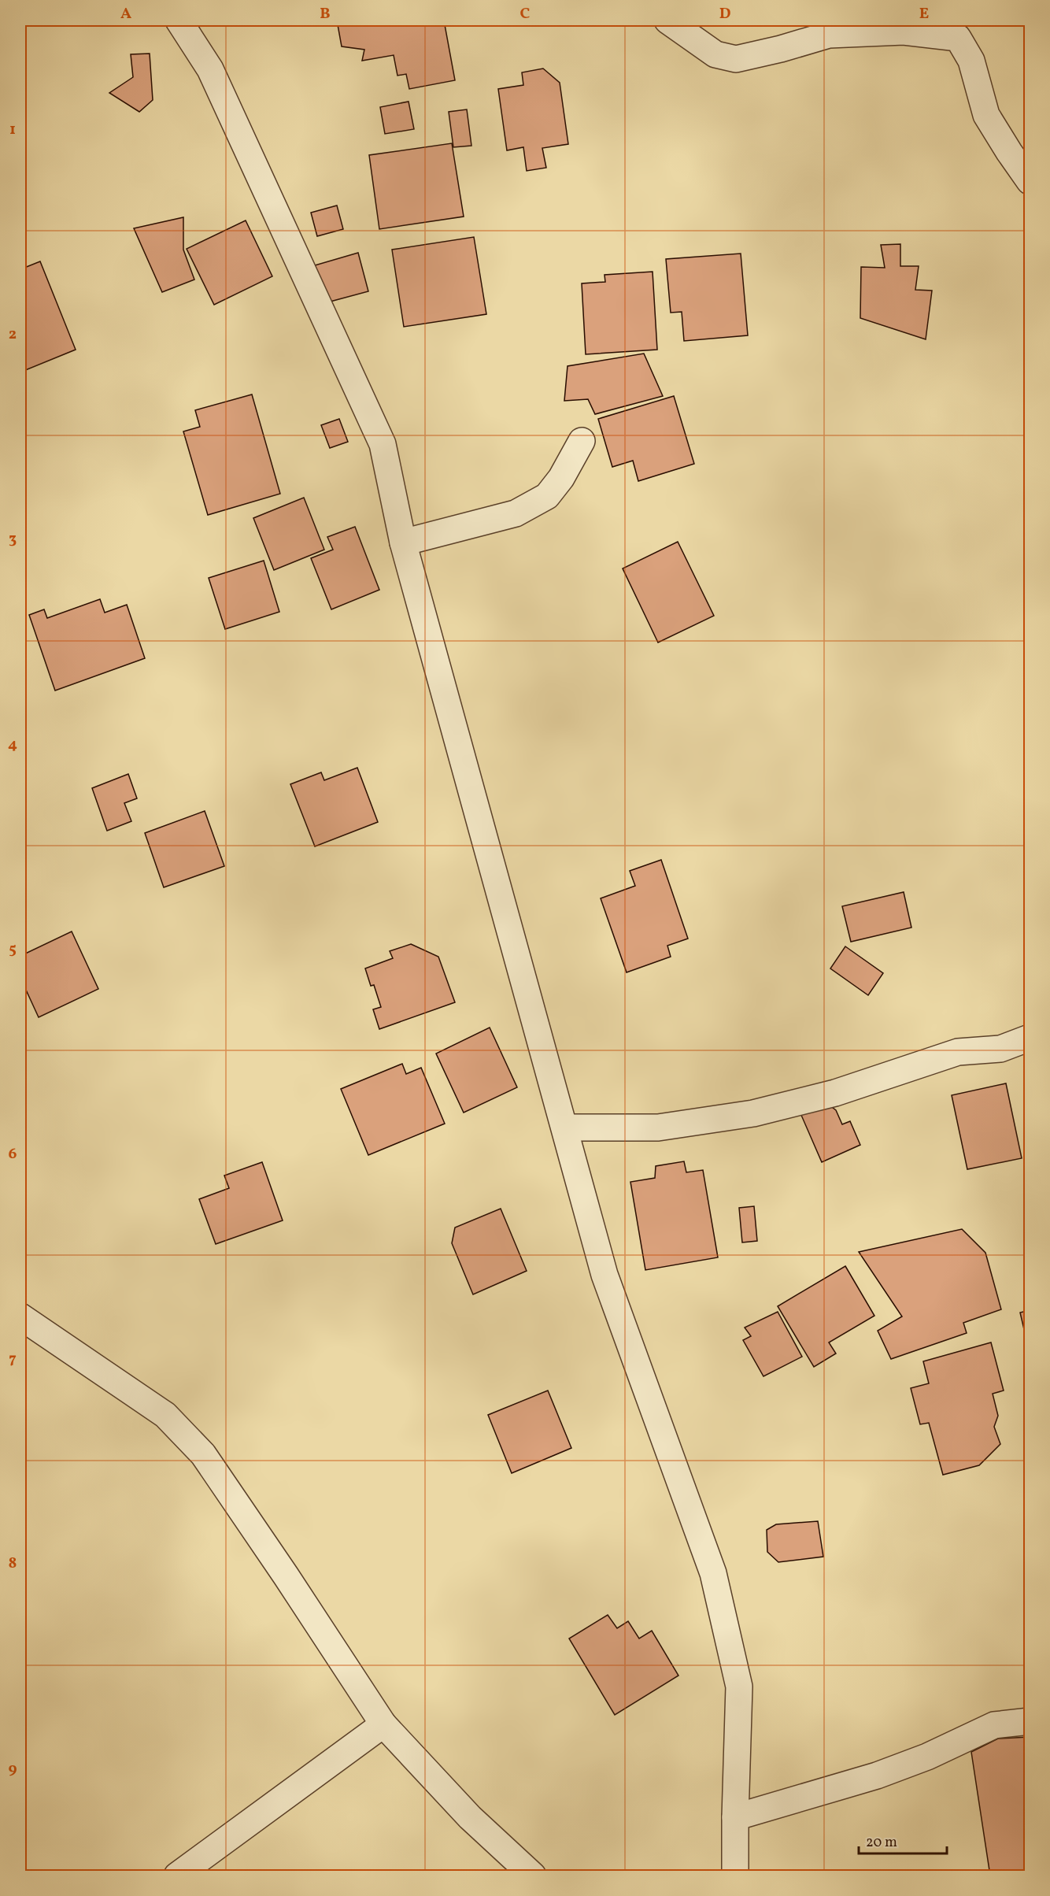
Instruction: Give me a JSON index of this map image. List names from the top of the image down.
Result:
{
  "scale_bar": "20 m",
  "grid": {
    "columns": [
      "A",
      "B",
      "C",
      "D",
      "E"
    ],
    "rows": [
      "1",
      "2",
      "3",
      "4",
      "5",
      "6",
      "7",
      "8",
      "9"
    ]
  }
}
